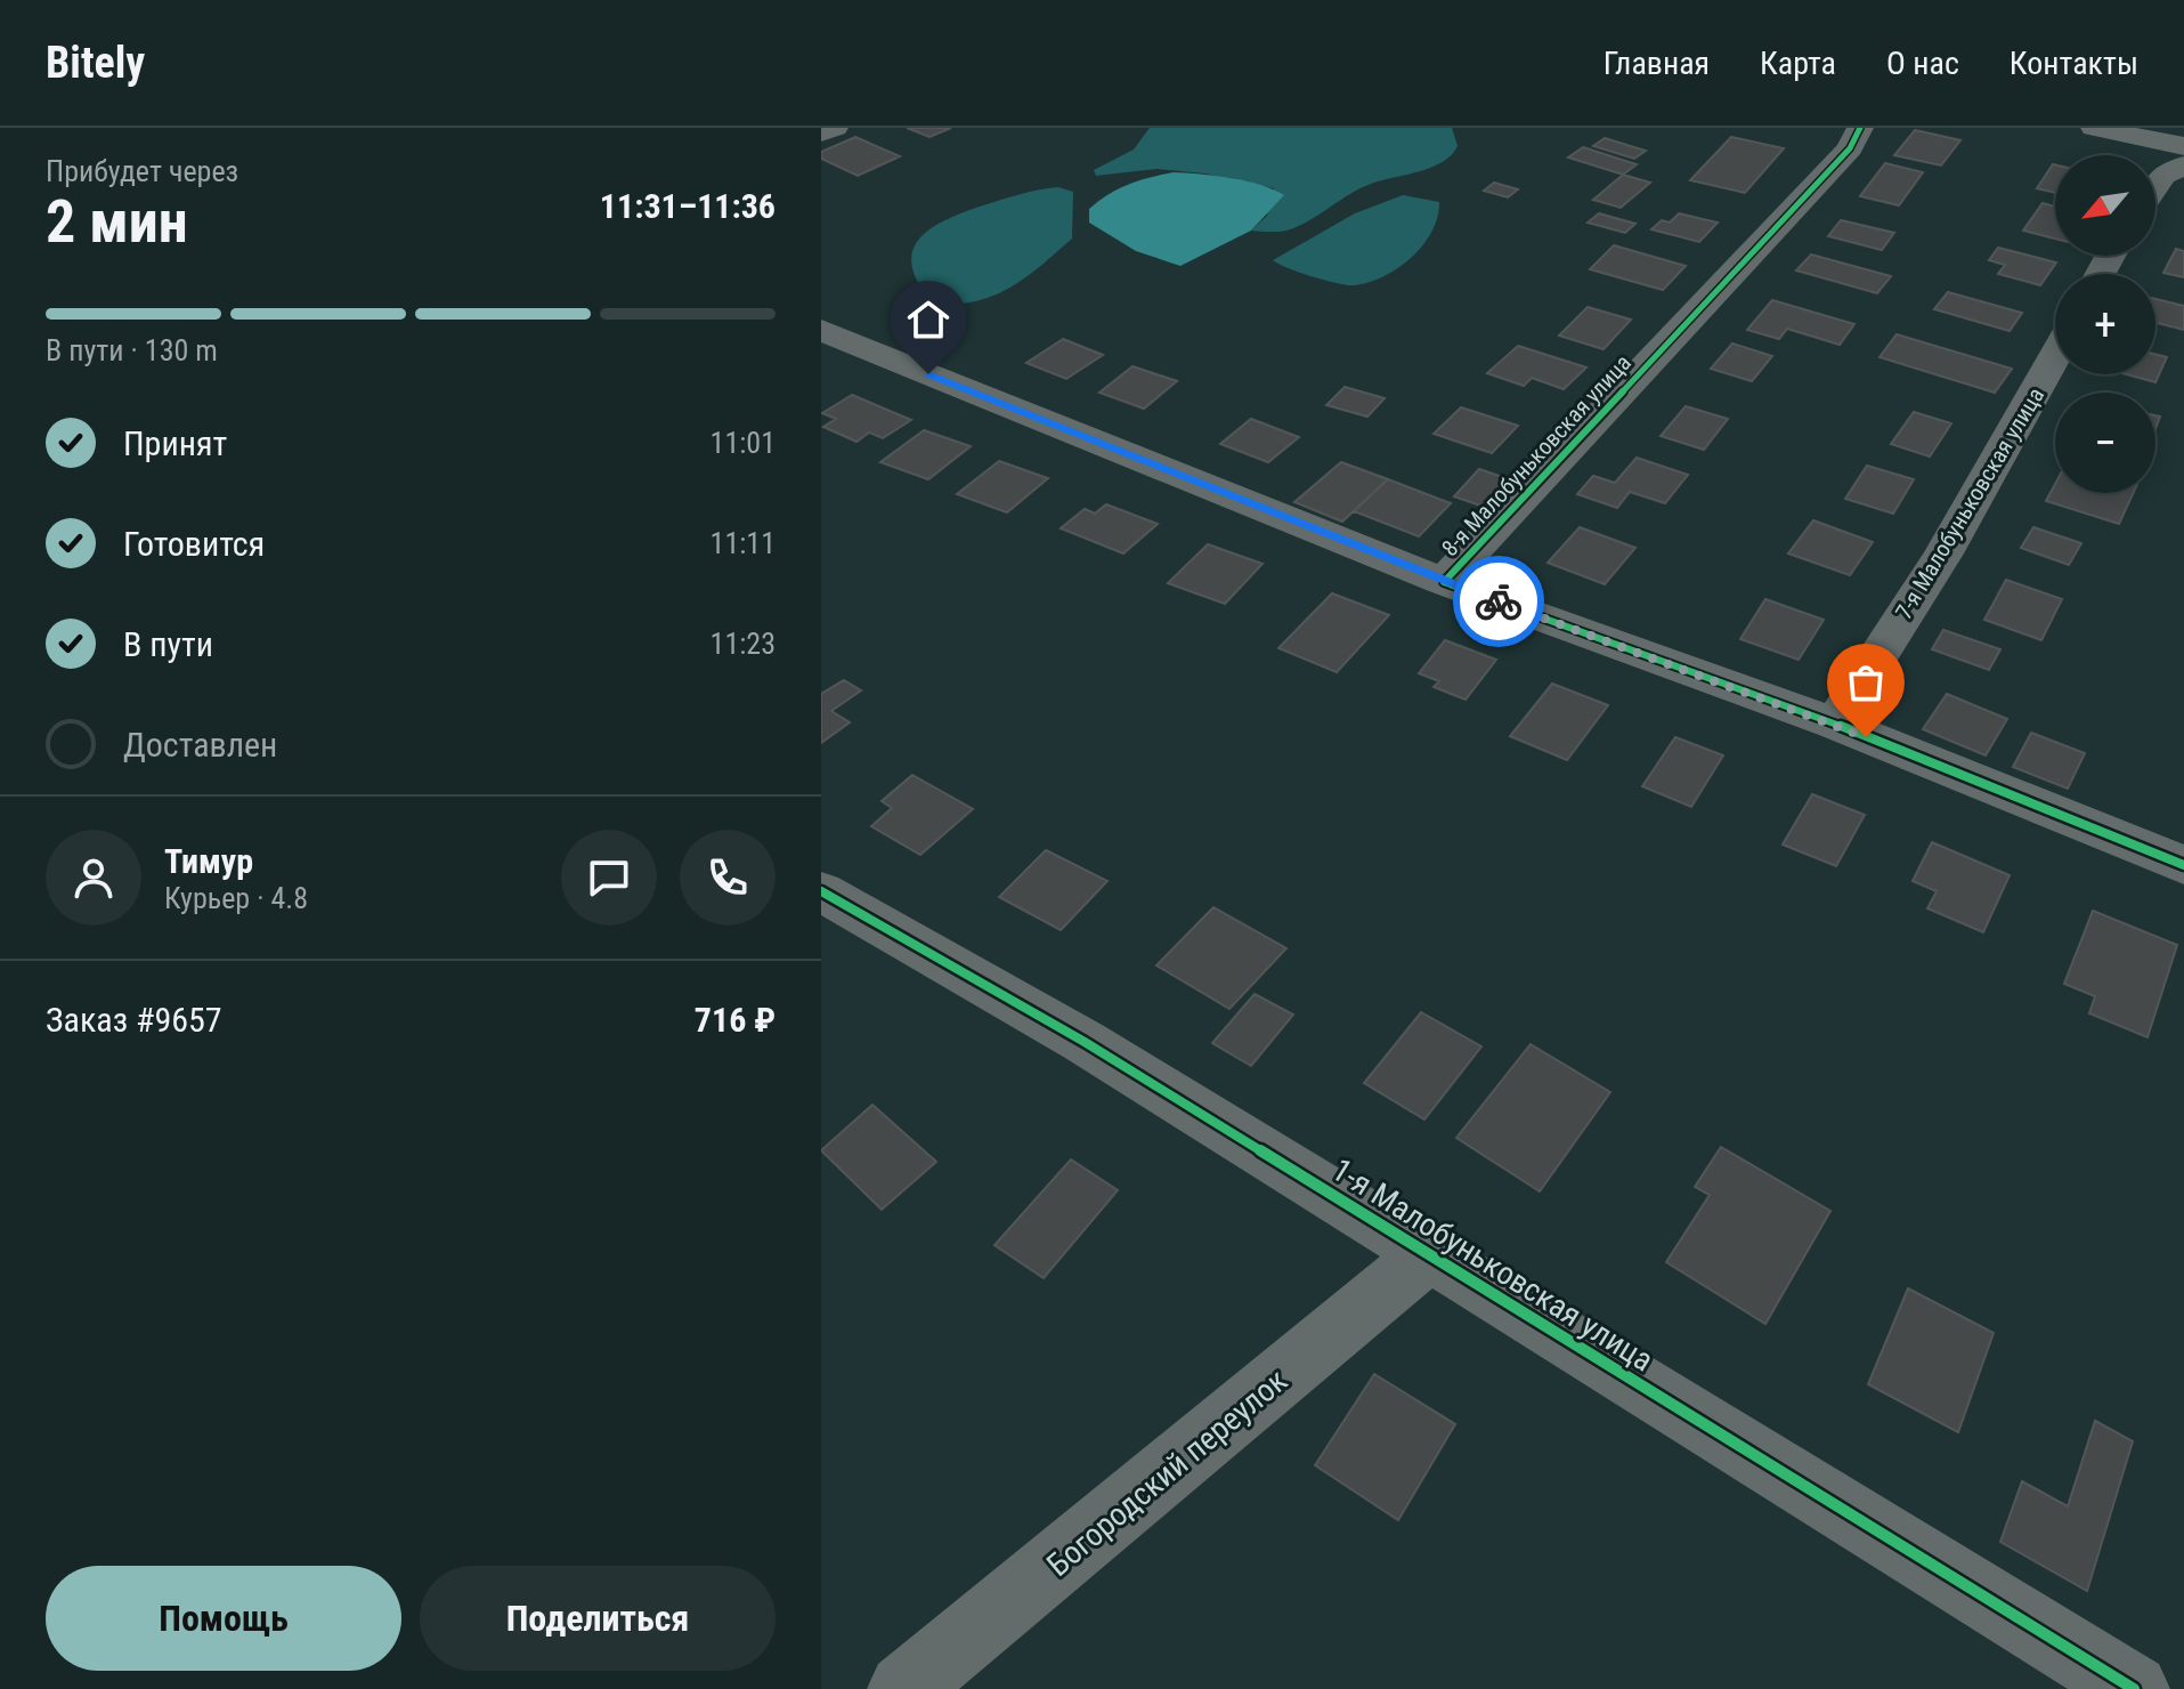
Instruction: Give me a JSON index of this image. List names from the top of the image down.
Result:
{
  "streets": {
    "street": [
      "8-я Малобуньковская улица",
      "7-я Малобуньковская улица",
      "1-я Малобуньковская улица",
      "Богородский переулок"
    ]
  },
  "crossings": [
    ["8-я Малобуньковская улица", "7-я Малобуньковская улица"],
    ["1-я Малобуньковская улица", "Богородский переулок"]
  ],
  "north": "bottom left",
  "page": {
    "header": "Bitely",
    "nav": [
      "Главная",
      "Карта",
      "О нас",
      "Контакты"
    ],
    "heading": ["2 мин", "Прибудет через", "11:31–11:36"],
    "panel": [
      "Тимур",
      "Курьер · 4.8",
      "Заказ #9657",
      "716 ₽"
    ],
    "map_buttons": ["+", "−"],
    "bar": "В пути · 130 m",
    "list": [
      ["Принят", "11:01"],
      ["Готовится", "11:11"],
      ["В пути", "11:23"],
      "Доставлен"
    ],
    "buttons": ["Помощь", "Поделиться"]
  }
}
